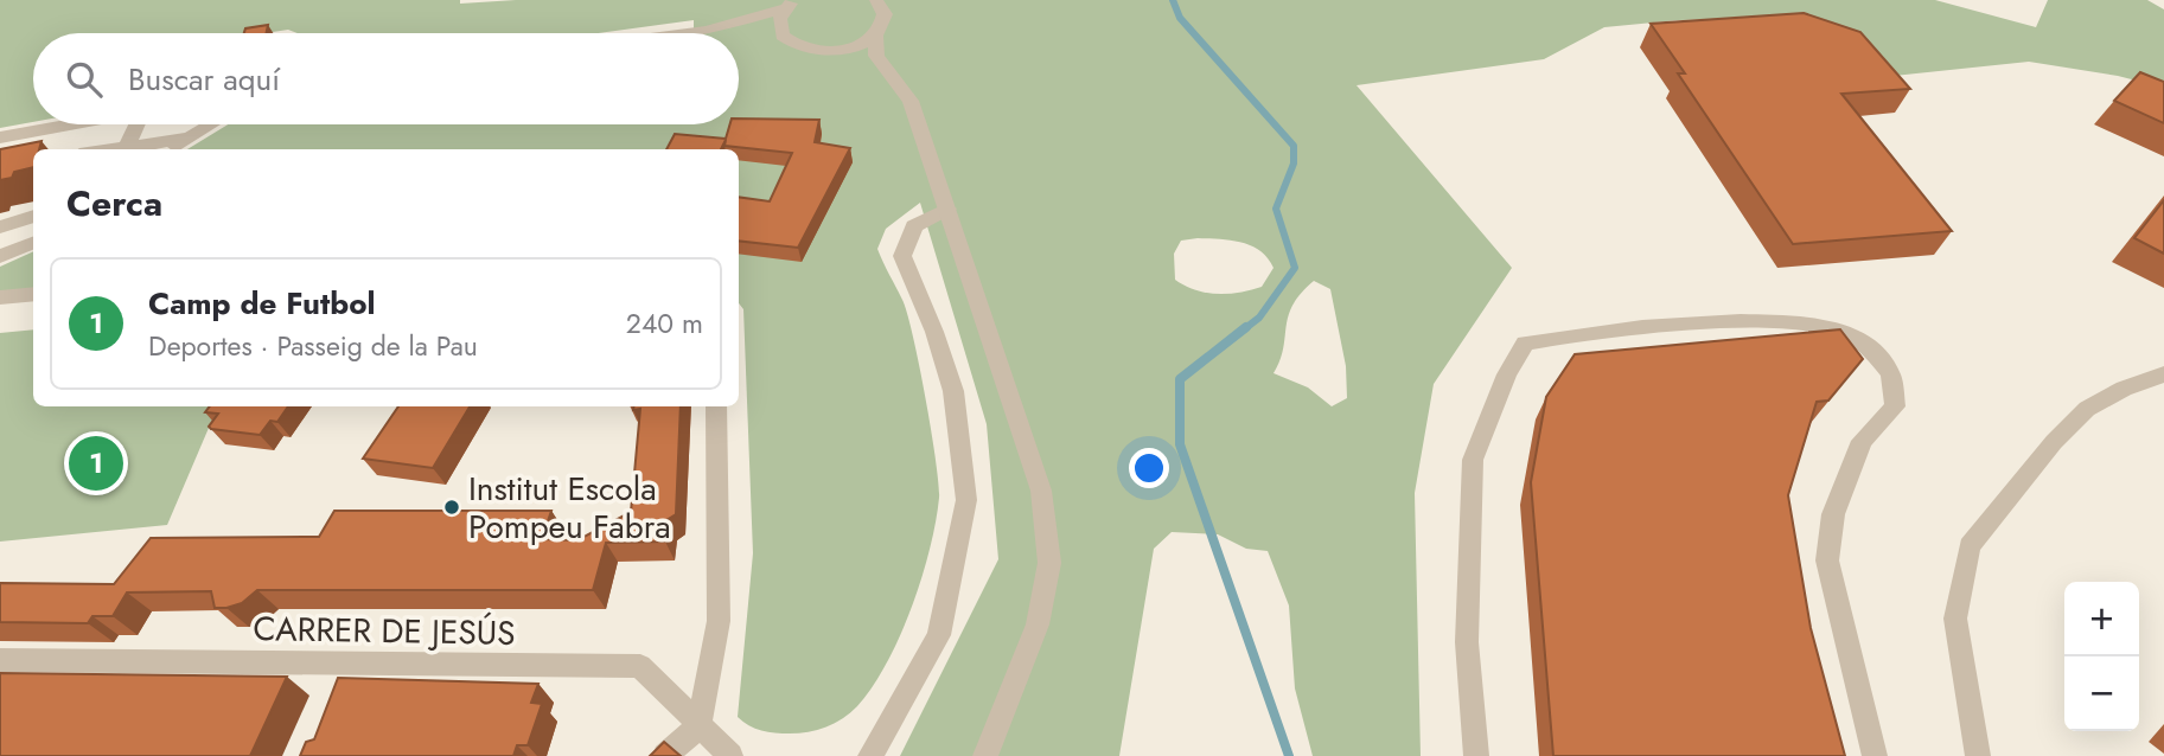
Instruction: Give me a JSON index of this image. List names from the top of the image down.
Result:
{
  "streets": {
    "street": ["CARRER DE JESÚS"]
  },
  "places": ["Institut Escola Pompeu Fabra"],
  "page": {
    "search": "Buscar aquí",
    "heading": "Cerca",
    "list": [
      {
        "mark": "1",
        "name": "Camp de Futbol",
        "note": "Deportes · Passeig de la Pau",
        "value": "240 m"
      }
    ],
    "pins": "1",
    "map_buttons": ["+", "−"]
  }
}
